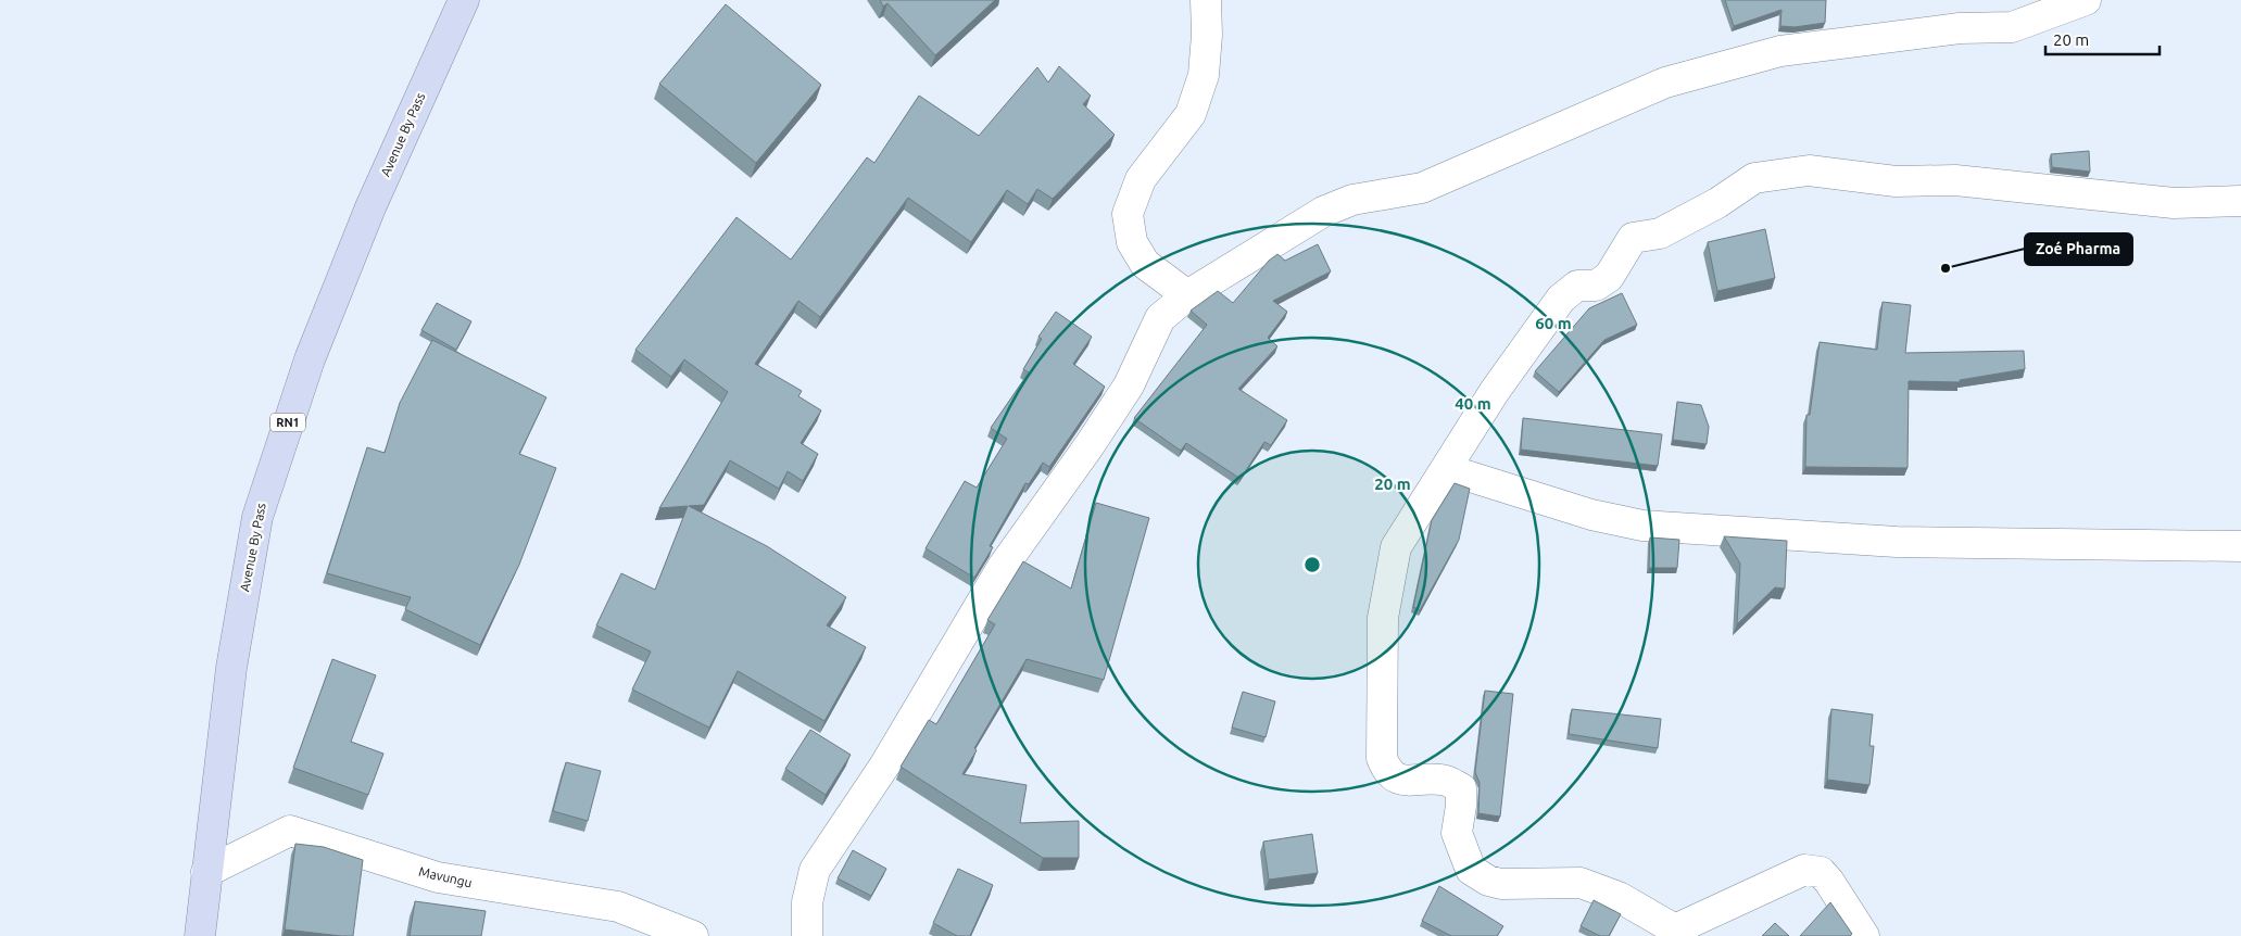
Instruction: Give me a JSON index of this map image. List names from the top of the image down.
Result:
{
  "streets": {
    "highway": ["Avenue By Pass", "RN1"],
    "street": ["Mavungu"]
  },
  "crossings": [
    ["Avenue By Pass", "Mavungu"]
  ],
  "places": ["Zoé Pharma"],
  "scale_bar": "20 m",
  "rings": ["60 m", "40 m", "20 m"]
}
